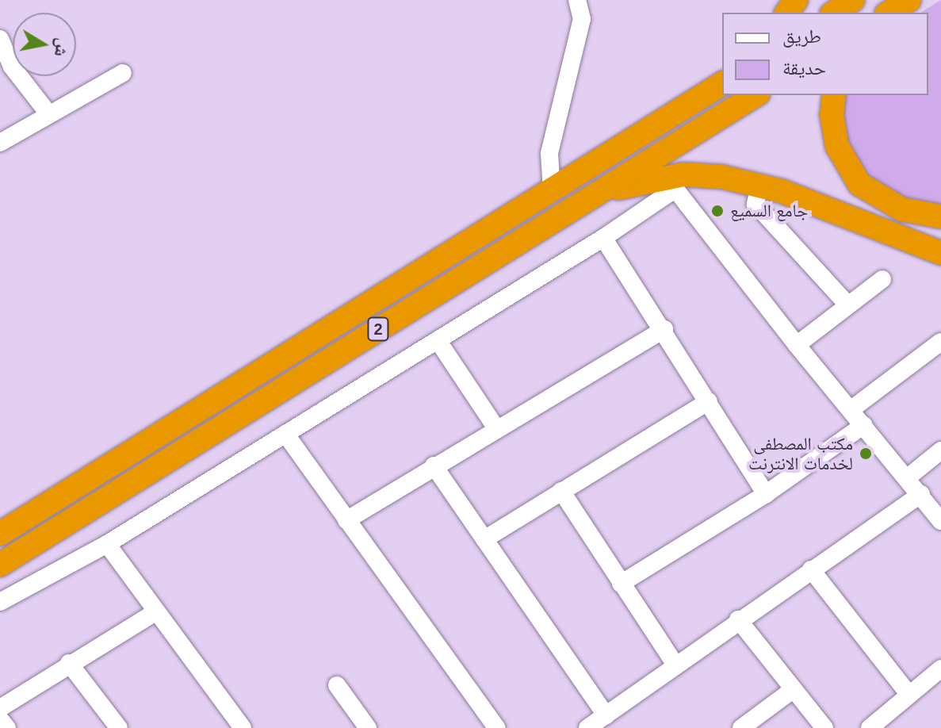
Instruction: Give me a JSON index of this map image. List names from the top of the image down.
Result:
{
  "streets": {
    "highway": ["2"]
  },
  "places": ["جامع السميع", "مكتب المصطفى لخدمات الانترنت"],
  "legend": ["طريق", "حديقة"],
  "north": "right"
}
